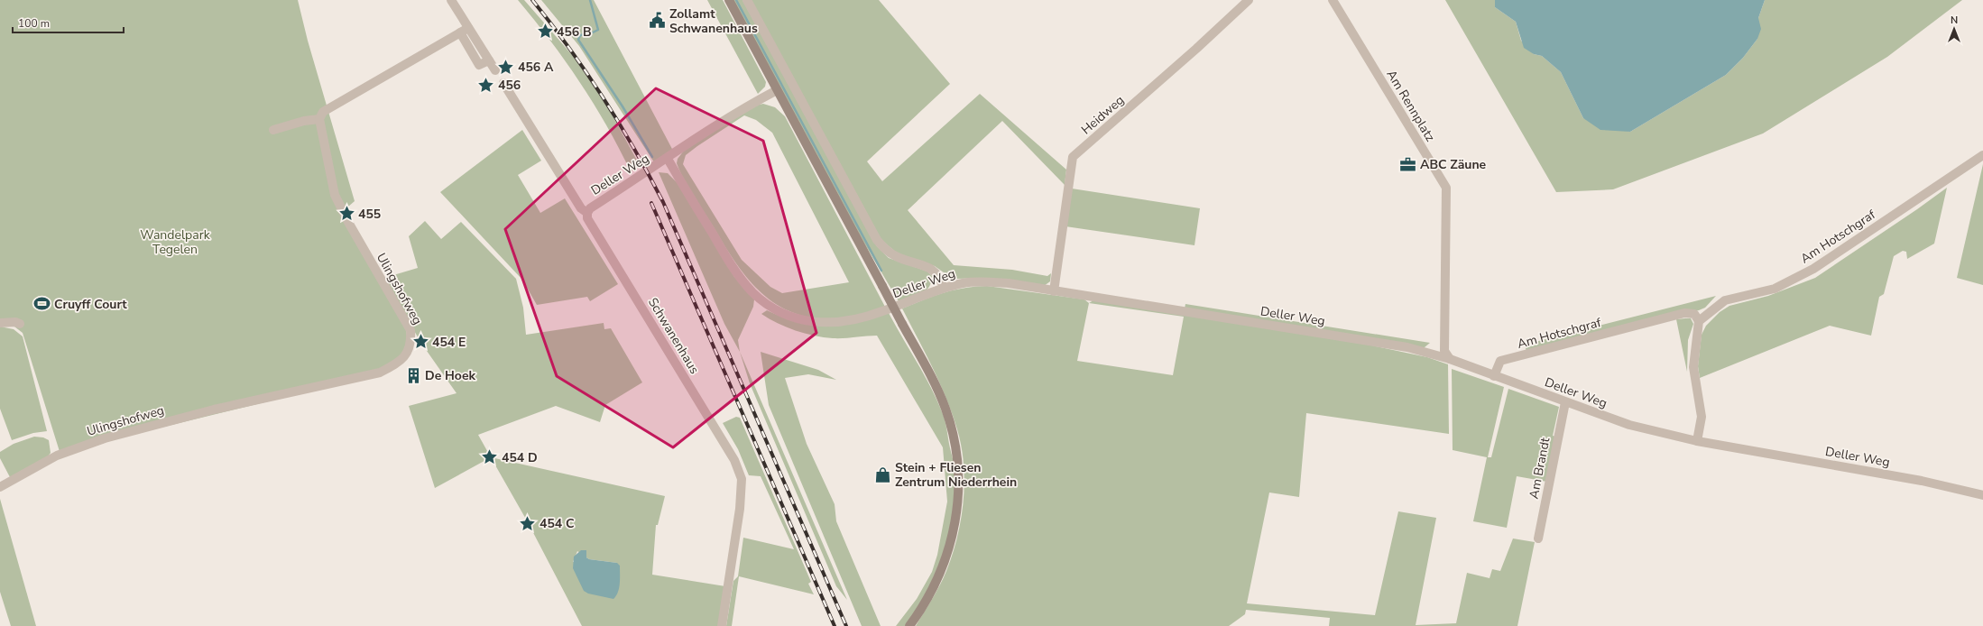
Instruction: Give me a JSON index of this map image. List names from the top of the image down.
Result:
{
  "streets": {
    "street": [
      "Am Rennplatz",
      "Heidweg",
      "Deller Weg",
      "Am Hotschgraf",
      "Ulingshofweg",
      "Schwanenhaus",
      "Am Brandt"
    ]
  },
  "crossings": [
    ["Am Rennplatz", "Deller Weg"],
    ["Heidweg", "Deller Weg"],
    ["Deller Weg", "Am Hotschgraf"],
    ["Deller Weg", "Schwanenhaus"],
    ["Deller Weg", "Am Brandt"]
  ],
  "parks": ["Wandelpark Tegelen"],
  "places": {
    "public building": ["Zollamt Schwanenhaus"],
    "place": [
      "456 B",
      "456 A",
      "456",
      "455",
      "454 E",
      "454 D",
      "454 C"
    ],
    "office": ["ABC Zäune"],
    "sports": ["Cruyff Court"],
    "building": ["De Hoek"],
    "shop": ["Stein + Fliesen Zentrum Niederrhein"]
  },
  "scale_bar": "100 m",
  "north": "top"
}
